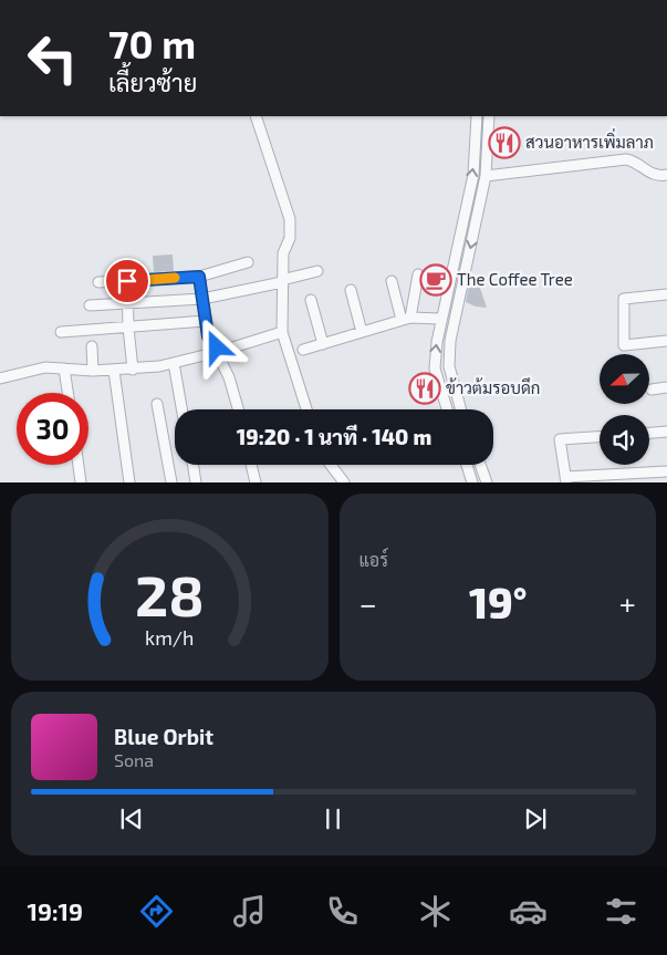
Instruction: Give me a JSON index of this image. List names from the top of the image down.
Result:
{
  "places": {
    "restaurant": ["สวนอาหารเพิ่มลาภ", "ข้าวต้มรอบดึก"],
    "cafe": ["The Coffee Tree"]
  },
  "north": "left",
  "page": {
    "turn": ["70 m", "เลี้ยวซ้าย"],
    "limit": "30",
    "trip": "19:20 · 1 นาที · 140 m",
    "tile": "แอร์",
    "heat": ["−", "19°", "+"],
    "song": ["Blue Orbit", "Sona"],
    "tabs": "19:19",
    "gauge": ["28", "km/h"]
  }
}
